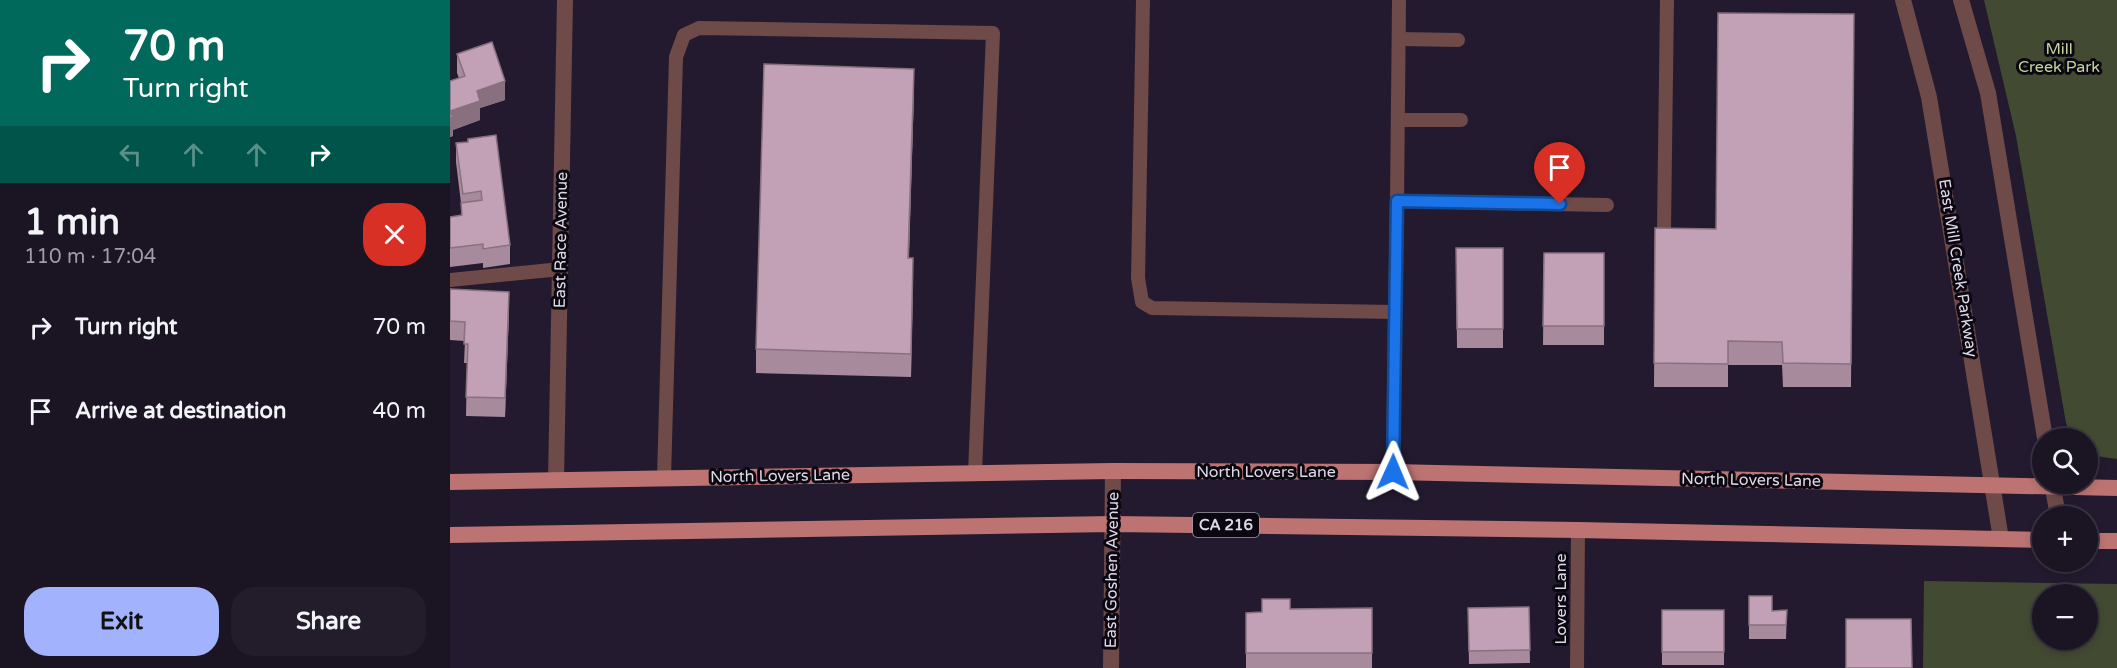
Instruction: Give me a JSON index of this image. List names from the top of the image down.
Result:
{
  "streets": {
    "main road": ["North Lovers Lane", "CA 216"],
    "street": ["East Race Avenue", "East Mill Creek Parkway", "East Goshen Avenue"],
    "lane": ["Lovers Lane"]
  },
  "crossings": [
    ["East Race Avenue", "North Lovers Lane"],
    ["East Mill Creek Parkway", "North Lovers Lane"],
    ["East Mill Creek Parkway", "CA 216"],
    ["North Lovers Lane", "East Goshen Avenue"],
    ["CA 216", "East Goshen Avenue"],
    ["CA 216", "Lovers Lane"]
  ],
  "parks": ["Mill Creek Park"],
  "page": {
    "turn": ["70 m", "Turn right"],
    "heading": ["1 min", "110 m · 17:04"],
    "list": [
      {
        "name": "Turn right",
        "value": "70 m"
      },
      {
        "name": "Arrive at destination",
        "value": "40 m"
      }
    ],
    "map_buttons": ["+", "−"],
    "buttons": ["Exit", "Share"]
  }
}
